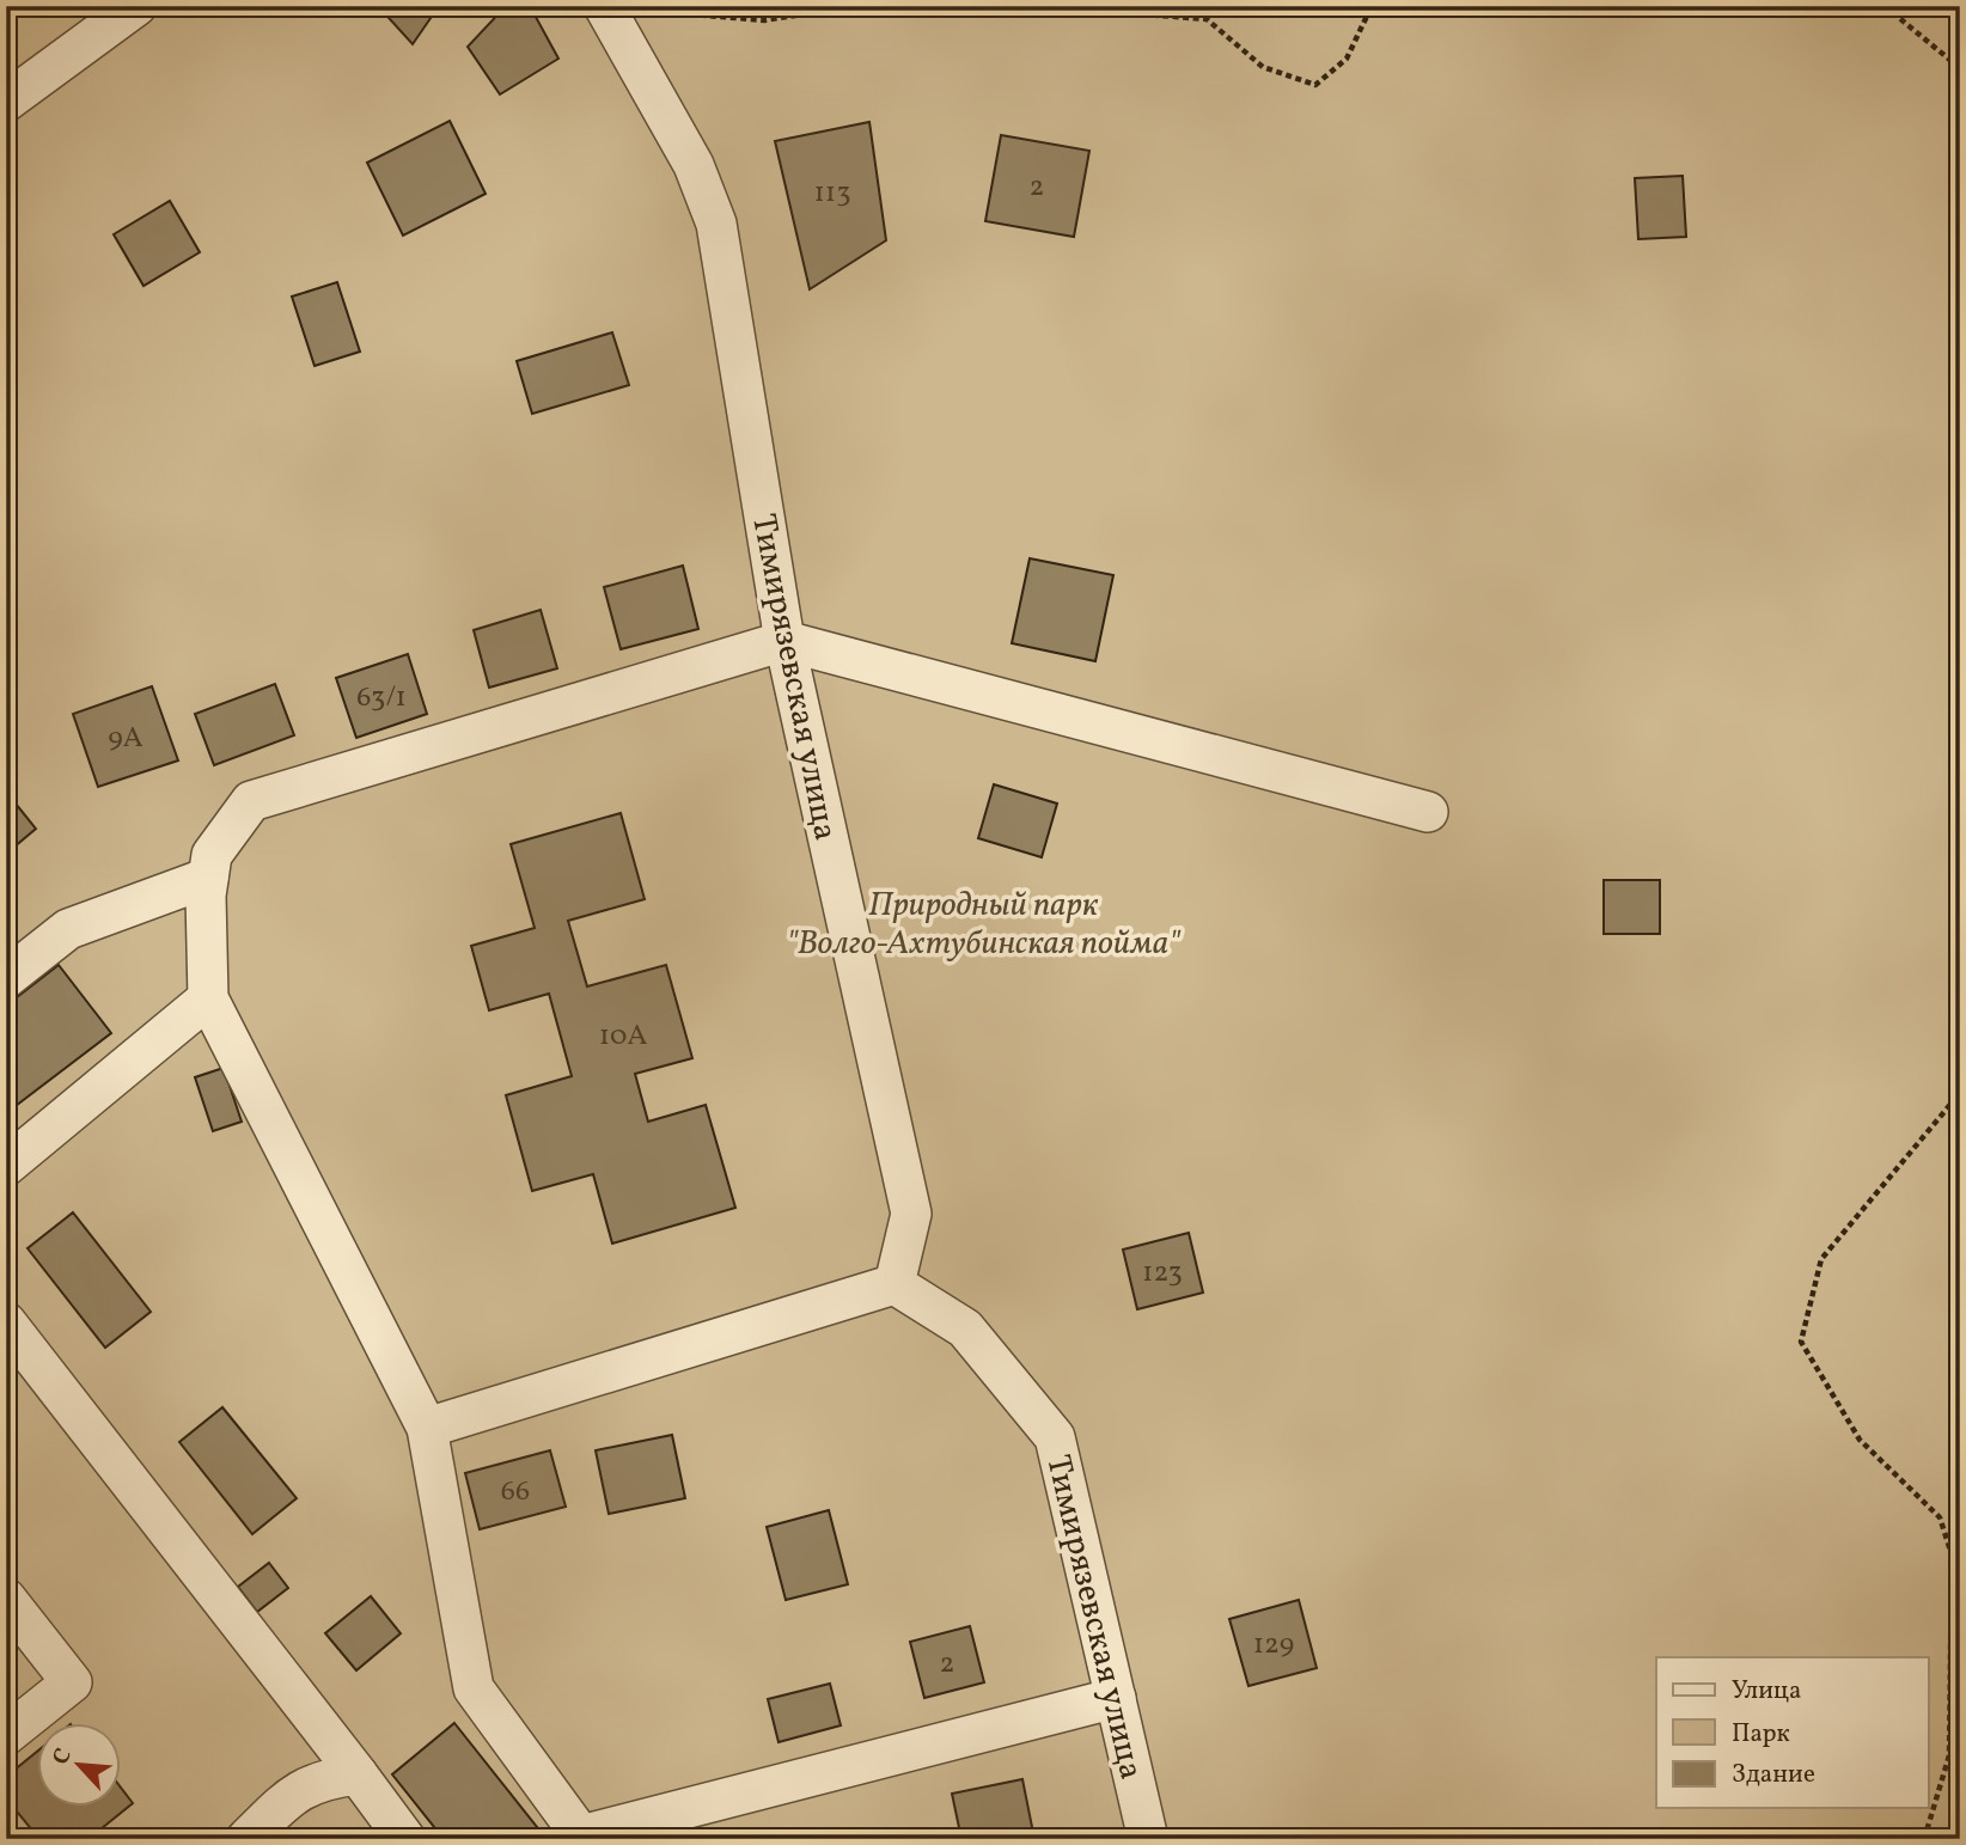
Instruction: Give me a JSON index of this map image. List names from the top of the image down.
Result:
{
  "streets": {
    "street": ["Тимирязевская улица"]
  },
  "parks": ["Природный парк \"Волго-Ахтубинская пойма\""],
  "house_numbers": [
    "2",
    "113",
    "63/1",
    "9А",
    "10А",
    "123",
    "66",
    "129",
    "2"
  ],
  "legend": ["Улица", "Парк", "Здание"],
  "north": "top left"
}
